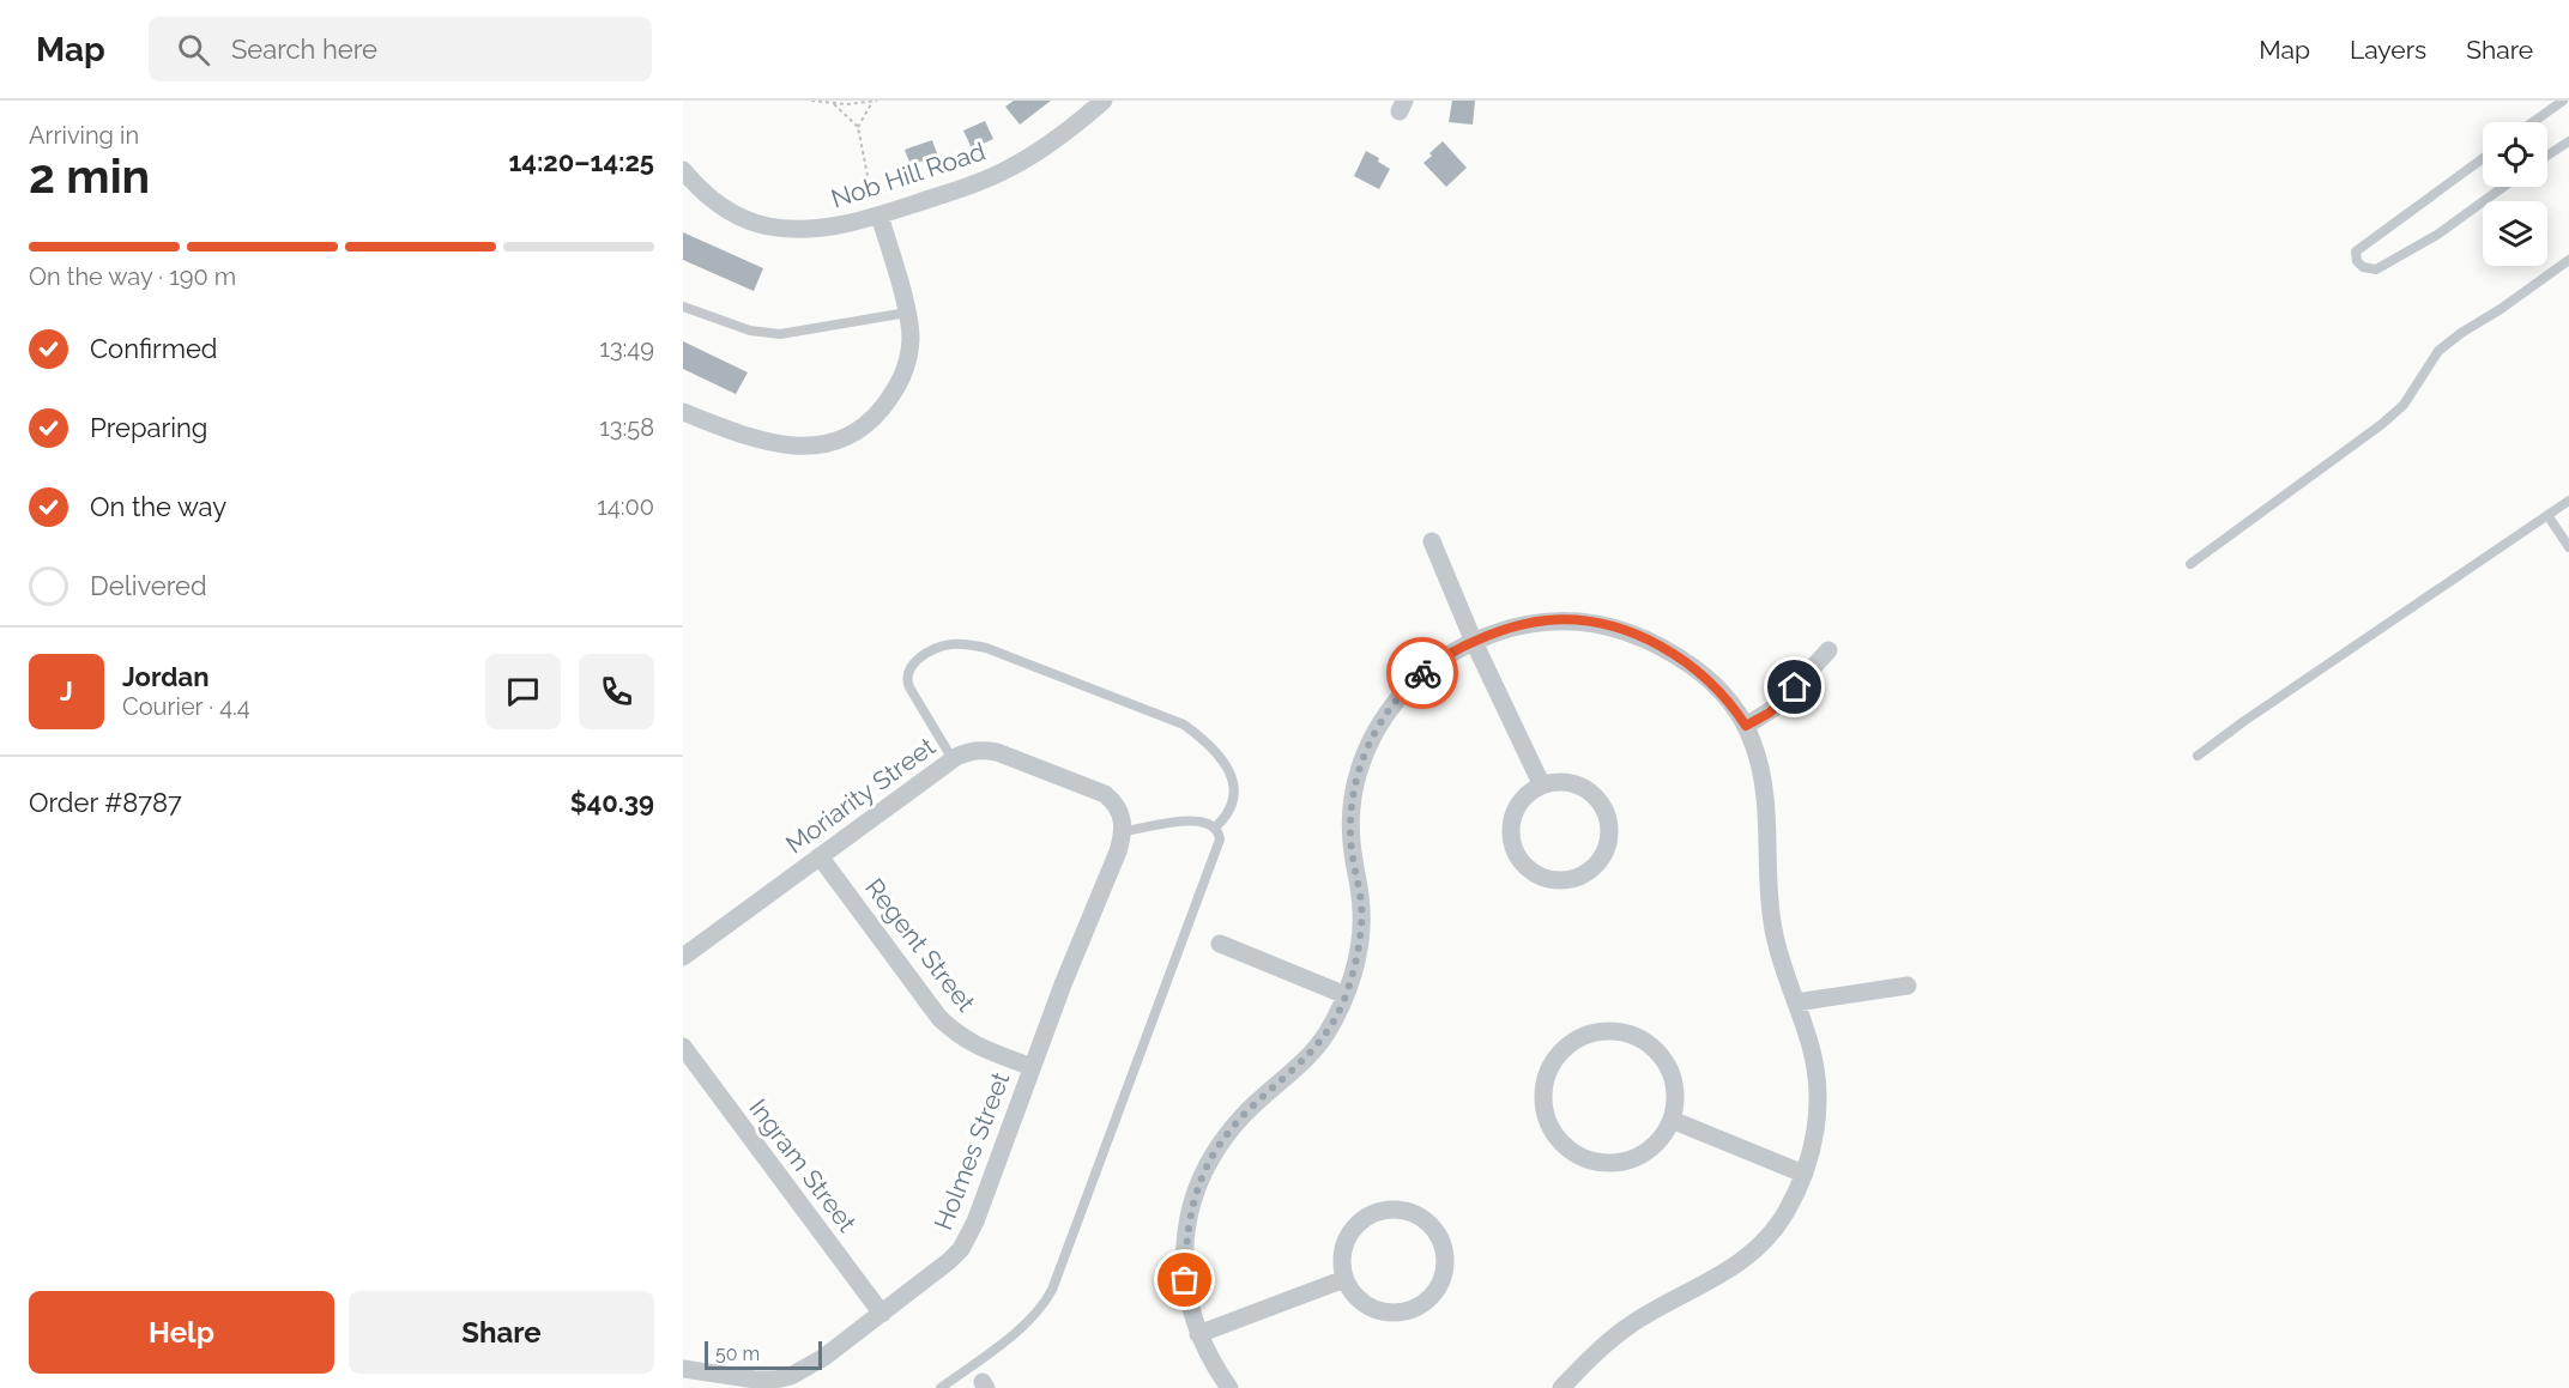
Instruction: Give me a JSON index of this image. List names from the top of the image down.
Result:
{
  "streets": {
    "street": [
      "Nob Hill Road",
      "Moriarity Street",
      "Regent Street",
      "Holmes Street",
      "Ingram Street"
    ]
  },
  "crossings": [
    ["Moriarity Street", "Regent Street"],
    ["Moriarity Street", "Holmes Street"],
    ["Regent Street", "Holmes Street"],
    ["Holmes Street", "Ingram Street"]
  ],
  "scale_bar": "50 m",
  "page": {
    "header": "Map",
    "search": "Search here",
    "nav": ["Map", "Layers", "Share"],
    "heading": ["2 min", "Arriving in", "14:20–14:25"],
    "panel": [
      "Jordan",
      "Courier · 4.4",
      "Order #8787",
      "$40.39"
    ],
    "bar": "On the way · 190 m",
    "list": [
      ["Confirmed", "13:49"],
      ["Preparing", "13:58"],
      ["On the way", "14:00"],
      "Delivered"
    ],
    "round": "J",
    "buttons": ["Help", "Share"],
    "scale": "50 m"
  }
}
